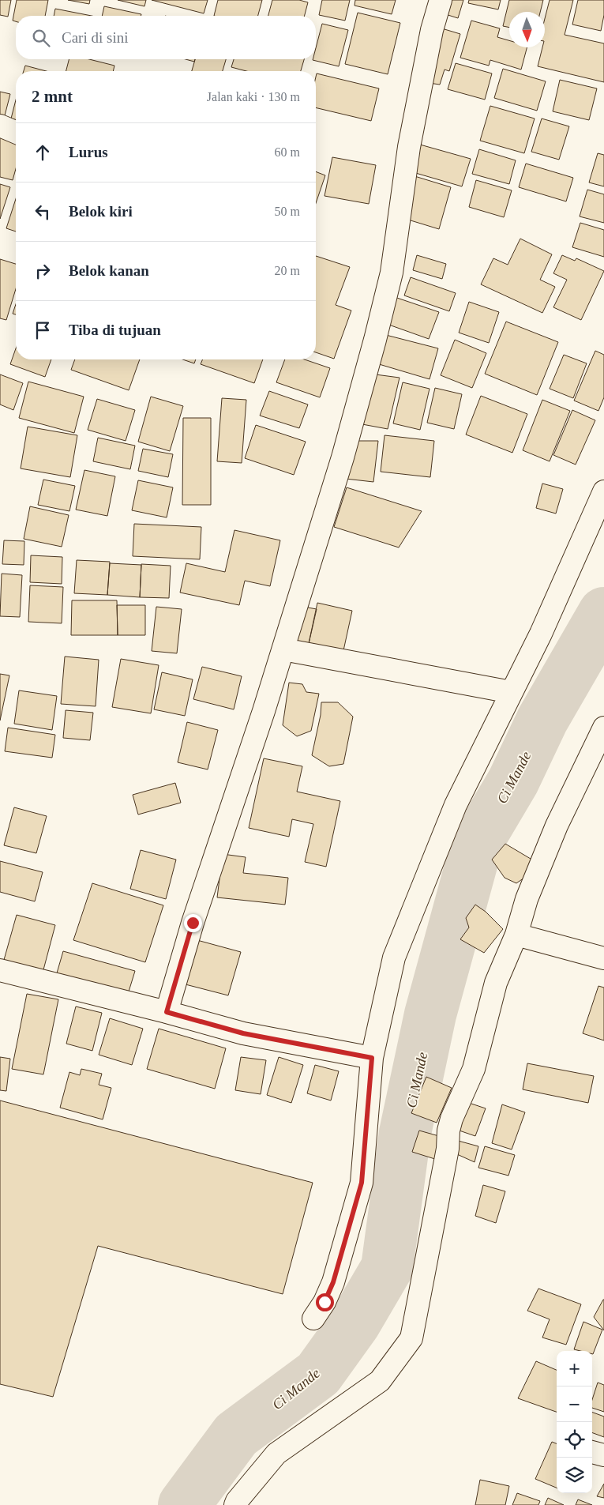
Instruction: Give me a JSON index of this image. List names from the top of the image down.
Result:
{
  "water": ["Ci Mande"],
  "north": "bottom",
  "page": {
    "search": "Cari di sini",
    "heading": ["2 mnt", "Jalan kaki · 130 m"],
    "list": [
      ["Lurus", "60 m"],
      ["Belok kiri", "50 m"],
      ["Belok kanan", "20 m"],
      "Tiba di tujuan"
    ],
    "map_buttons": ["+", "−"]
  }
}
